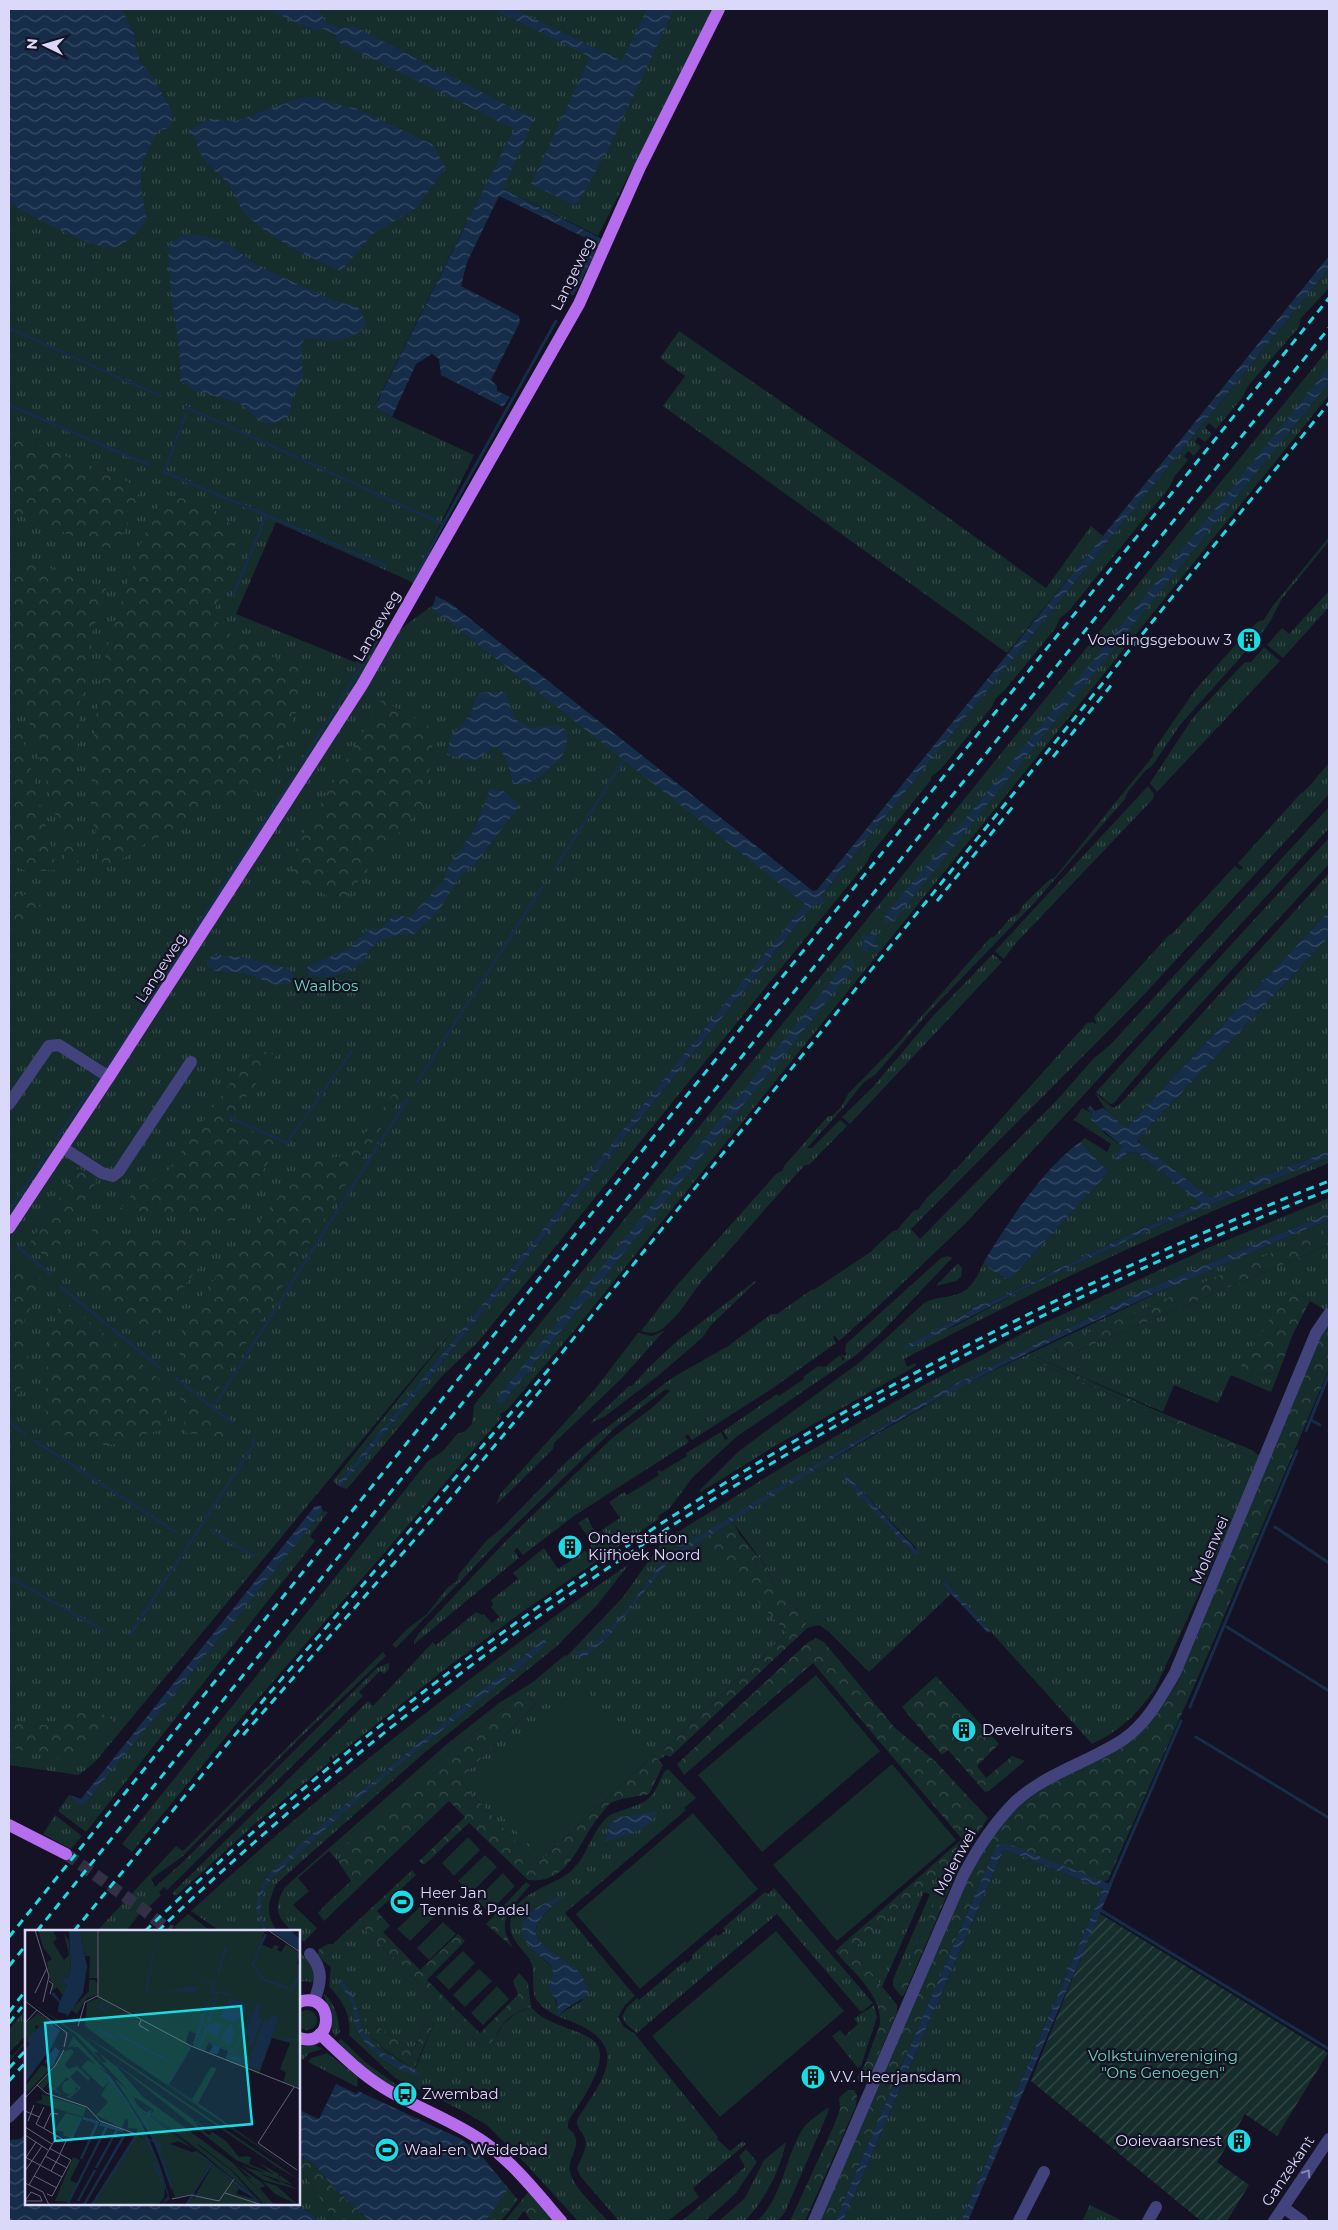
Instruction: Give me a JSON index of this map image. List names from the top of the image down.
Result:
{
  "streets": {
    "main road": ["Langeweg"],
    "street": ["Molenwei", "Ganzekant"]
  },
  "one_way": ["Ganzekant"],
  "parks": ["Waalbos", "Volkstuinvereniging \"Ons Genoegen\""],
  "places": {
    "building": [
      "Voedingsgebouw 3",
      "Onderstation Kijfhoek Noord",
      "Develruiters",
      "V.V. Heerjansdam",
      "Ooievaarsnest"
    ],
    "sports": ["Heer Jan Tennis & Padel", "Waal-en Weidebad"],
    "bus stop": ["Zwembad"]
  },
  "north": "left"
}
